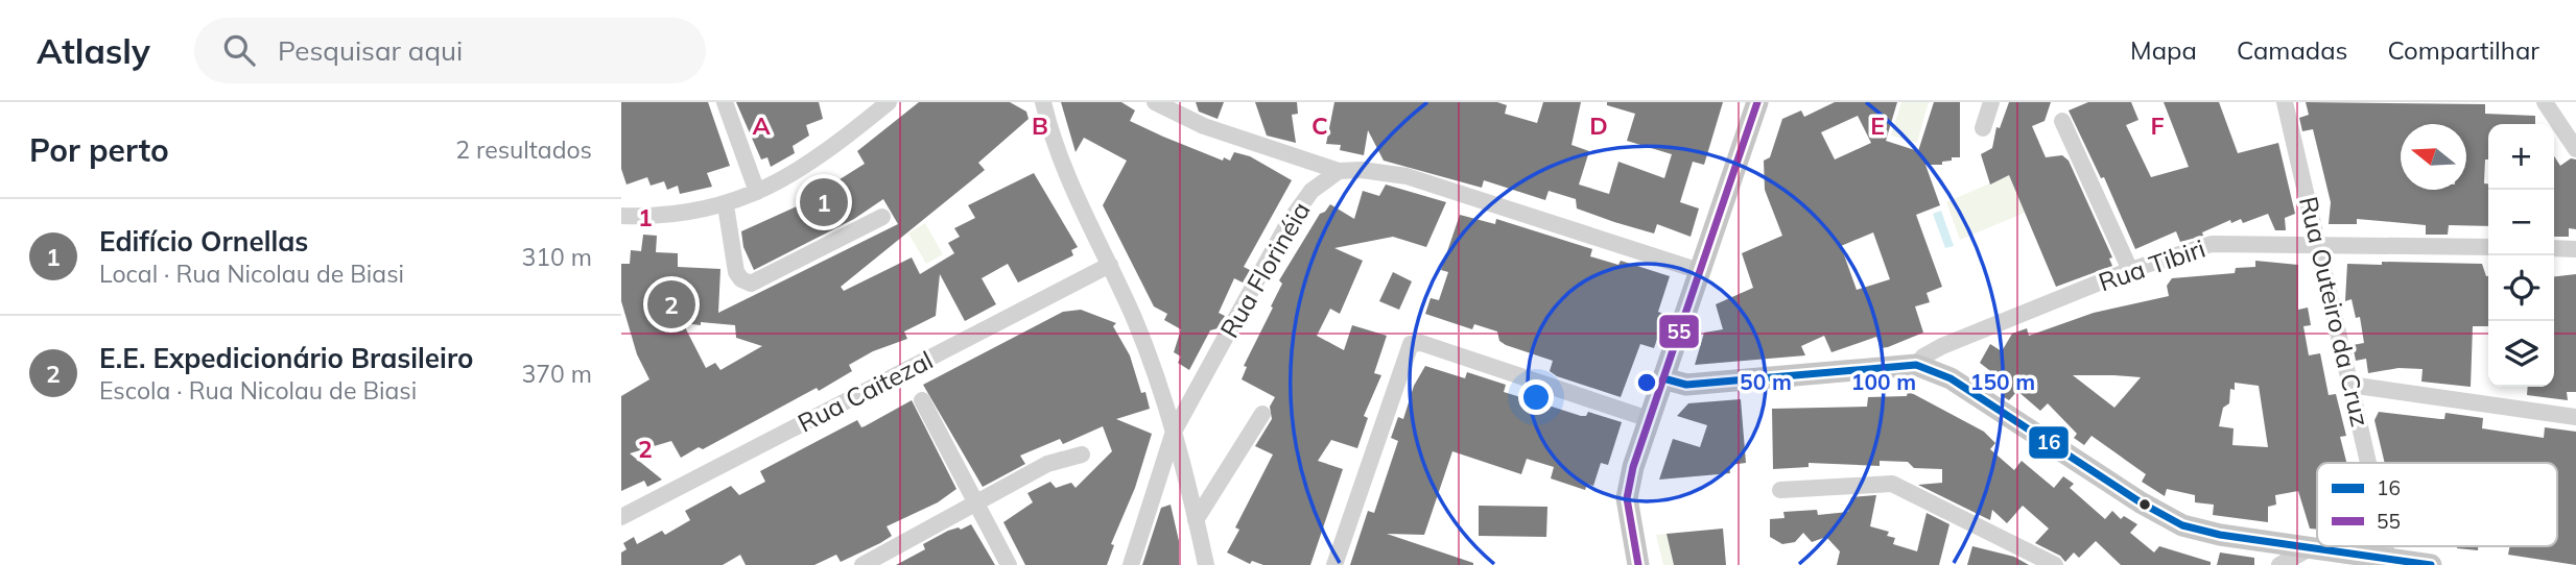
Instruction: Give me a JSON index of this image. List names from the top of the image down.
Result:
{
  "streets": {
    "street": [
      "Rua Tibiri",
      "Rua Florinéia",
      "Rua Outeiro da Cruz",
      "Rua Caitezal"
    ]
  },
  "crossings": [
    ["Rua Tibiri", "Rua Outeiro da Cruz"]
  ],
  "lines": ["transit line 55", "transit line 16"],
  "legend": ["16", "55"],
  "north": "left",
  "page": {
    "header": "Atlasly",
    "search": "Pesquisar aqui",
    "nav": ["Mapa", "Camadas", "Compartilhar"],
    "heading": ["Por perto", "2 resultados"],
    "map_buttons": ["+", "−"],
    "pins": ["1", "2"],
    "list": [
      {
        "mark": "1",
        "name": "Edifício Ornellas",
        "note": "Local · Rua Nicolau de Biasi",
        "value": "310 m"
      },
      {
        "mark": "2",
        "name": "E.E. Expedicionário Brasileiro",
        "note": "Escola · Rua Nicolau de Biasi",
        "value": "370 m"
      }
    ]
  },
  "grid": {
    "columns": [
      "A",
      "B",
      "C",
      "D",
      "E",
      "F"
    ],
    "rows": ["1", "2"]
  },
  "rings": ["50 m", "100 m", "150 m"]
}
